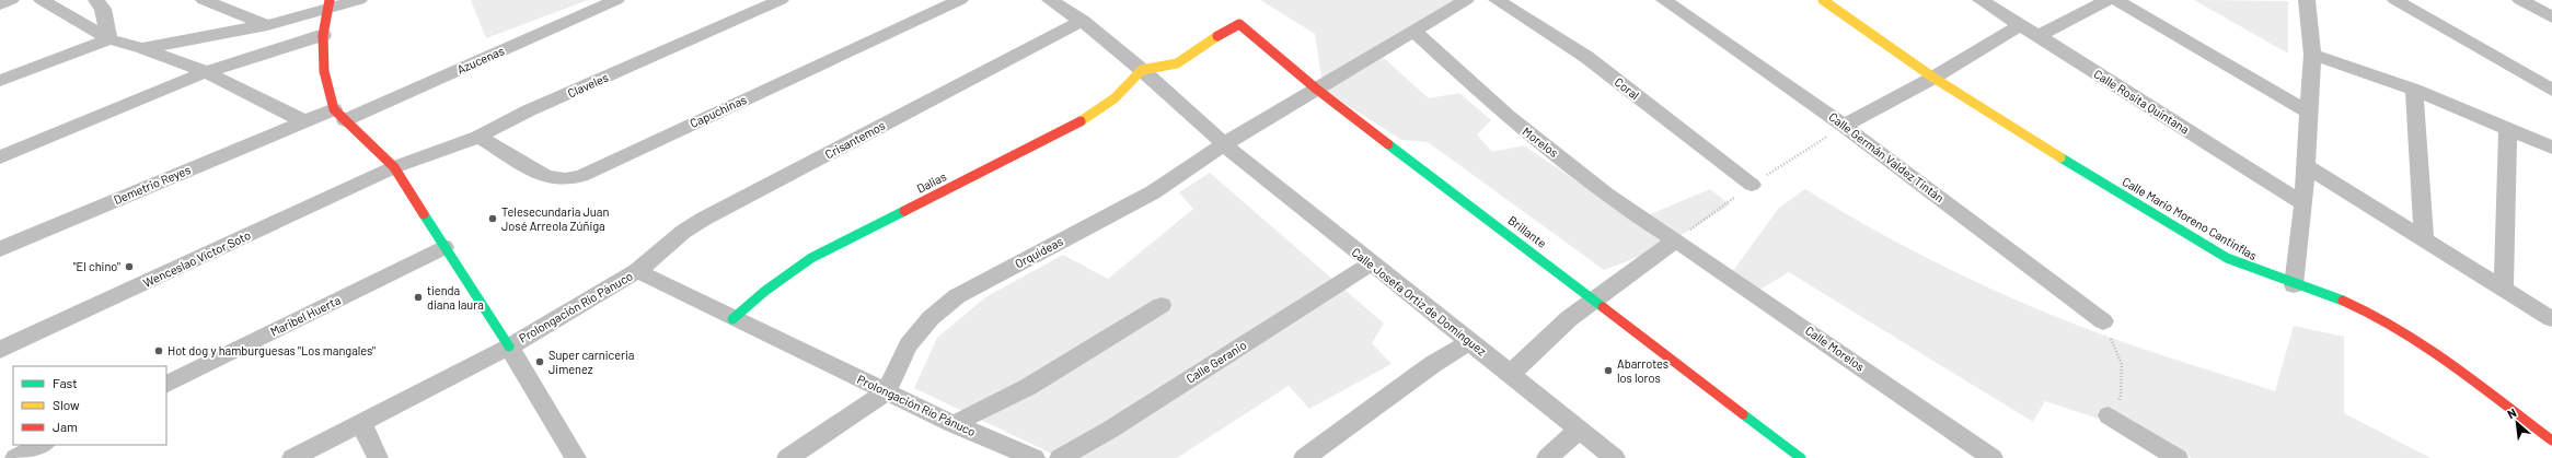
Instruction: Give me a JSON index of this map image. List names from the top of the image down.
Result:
{
  "streets": {
    "street": [
      "Azucenas",
      "Claveles",
      "Coral",
      "Calle Rosita Quintana",
      "Capuchinas",
      "Crisantemos",
      "Morelos",
      "Calle Germán Valdez Tintán",
      "Dalias",
      "Demetrio Reyes",
      "Calle Mario Moreno Cantinflas",
      "Brillante",
      "Orquídeas",
      "Wenceslao Víctor Soto",
      "Calle Josefa Ortiz de Domínguez",
      "Prolongación Río Pánuco",
      "Maribel Huerta",
      "Calle Morelos",
      "Calle Geranio"
    ]
  },
  "crossings": [
    ["Azucenas", "Demetrio Reyes"],
    ["Azucenas", "Prolongación Río Pánuco"],
    ["Claveles", "Capuchinas"],
    ["Claveles", "Wenceslao Víctor Soto"],
    ["Claveles", "Prolongación Río Pánuco"],
    ["Crisantemos", "Calle Josefa Ortiz de Domínguez"],
    ["Crisantemos", "Prolongación Río Pánuco"],
    ["Morelos", "Orquídeas"],
    ["Morelos", "Calle Morelos"],
    ["Dalias", "Brillante"],
    ["Dalias", "Calle Josefa Ortiz de Domínguez"],
    ["Dalias", "Prolongación Río Pánuco"],
    ["Brillante", "Orquídeas"],
    ["Brillante", "Calle Josefa Ortiz de Domínguez"],
    ["Orquídeas", "Calle Josefa Ortiz de Domínguez"],
    ["Orquídeas", "Prolongación Río Pánuco"],
    ["Wenceslao Víctor Soto", "Prolongación Río Pánuco"],
    ["Calle Josefa Ortiz de Domínguez", "Calle Geranio"],
    ["Prolongación Río Pánuco", "Maribel Huerta"]
  ],
  "places": [
    "Telesecundaria Juan José Arreola Zúñiga",
    "\"El chino\"",
    "tienda diana laura",
    "Hot dog y hamburguesas \"Los mangales\"",
    "Super carniceria Jimenez",
    "Abarrotes los loros"
  ],
  "legend": ["Fast", "Slow", "Jam"],
  "north": "top left"
}
